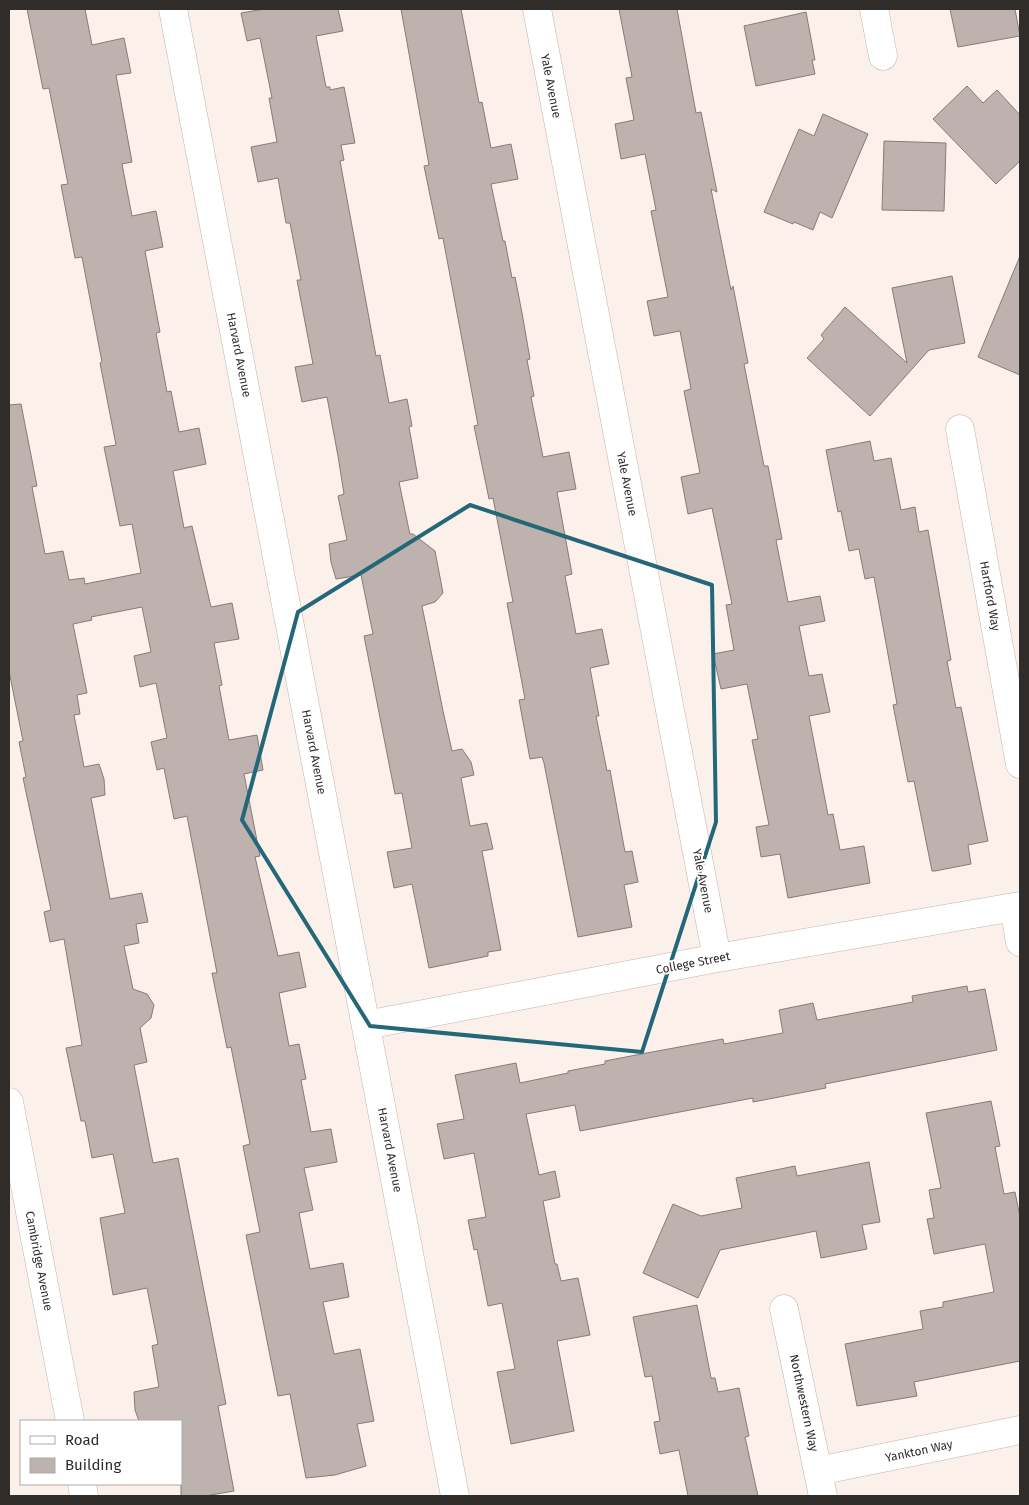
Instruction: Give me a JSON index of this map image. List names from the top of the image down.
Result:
{
  "streets": {
    "street": [
      "Yale Avenue",
      "Harvard Avenue",
      "Hartford Way",
      "College Street",
      "Cambridge Avenue",
      "Northwestern Way",
      "Yankton Way"
    ]
  },
  "crossings": [
    ["Yale Avenue", "College Street"],
    ["Harvard Avenue", "College Street"],
    ["Northwestern Way", "Yankton Way"]
  ],
  "legend": ["Road", "Building"]
}
